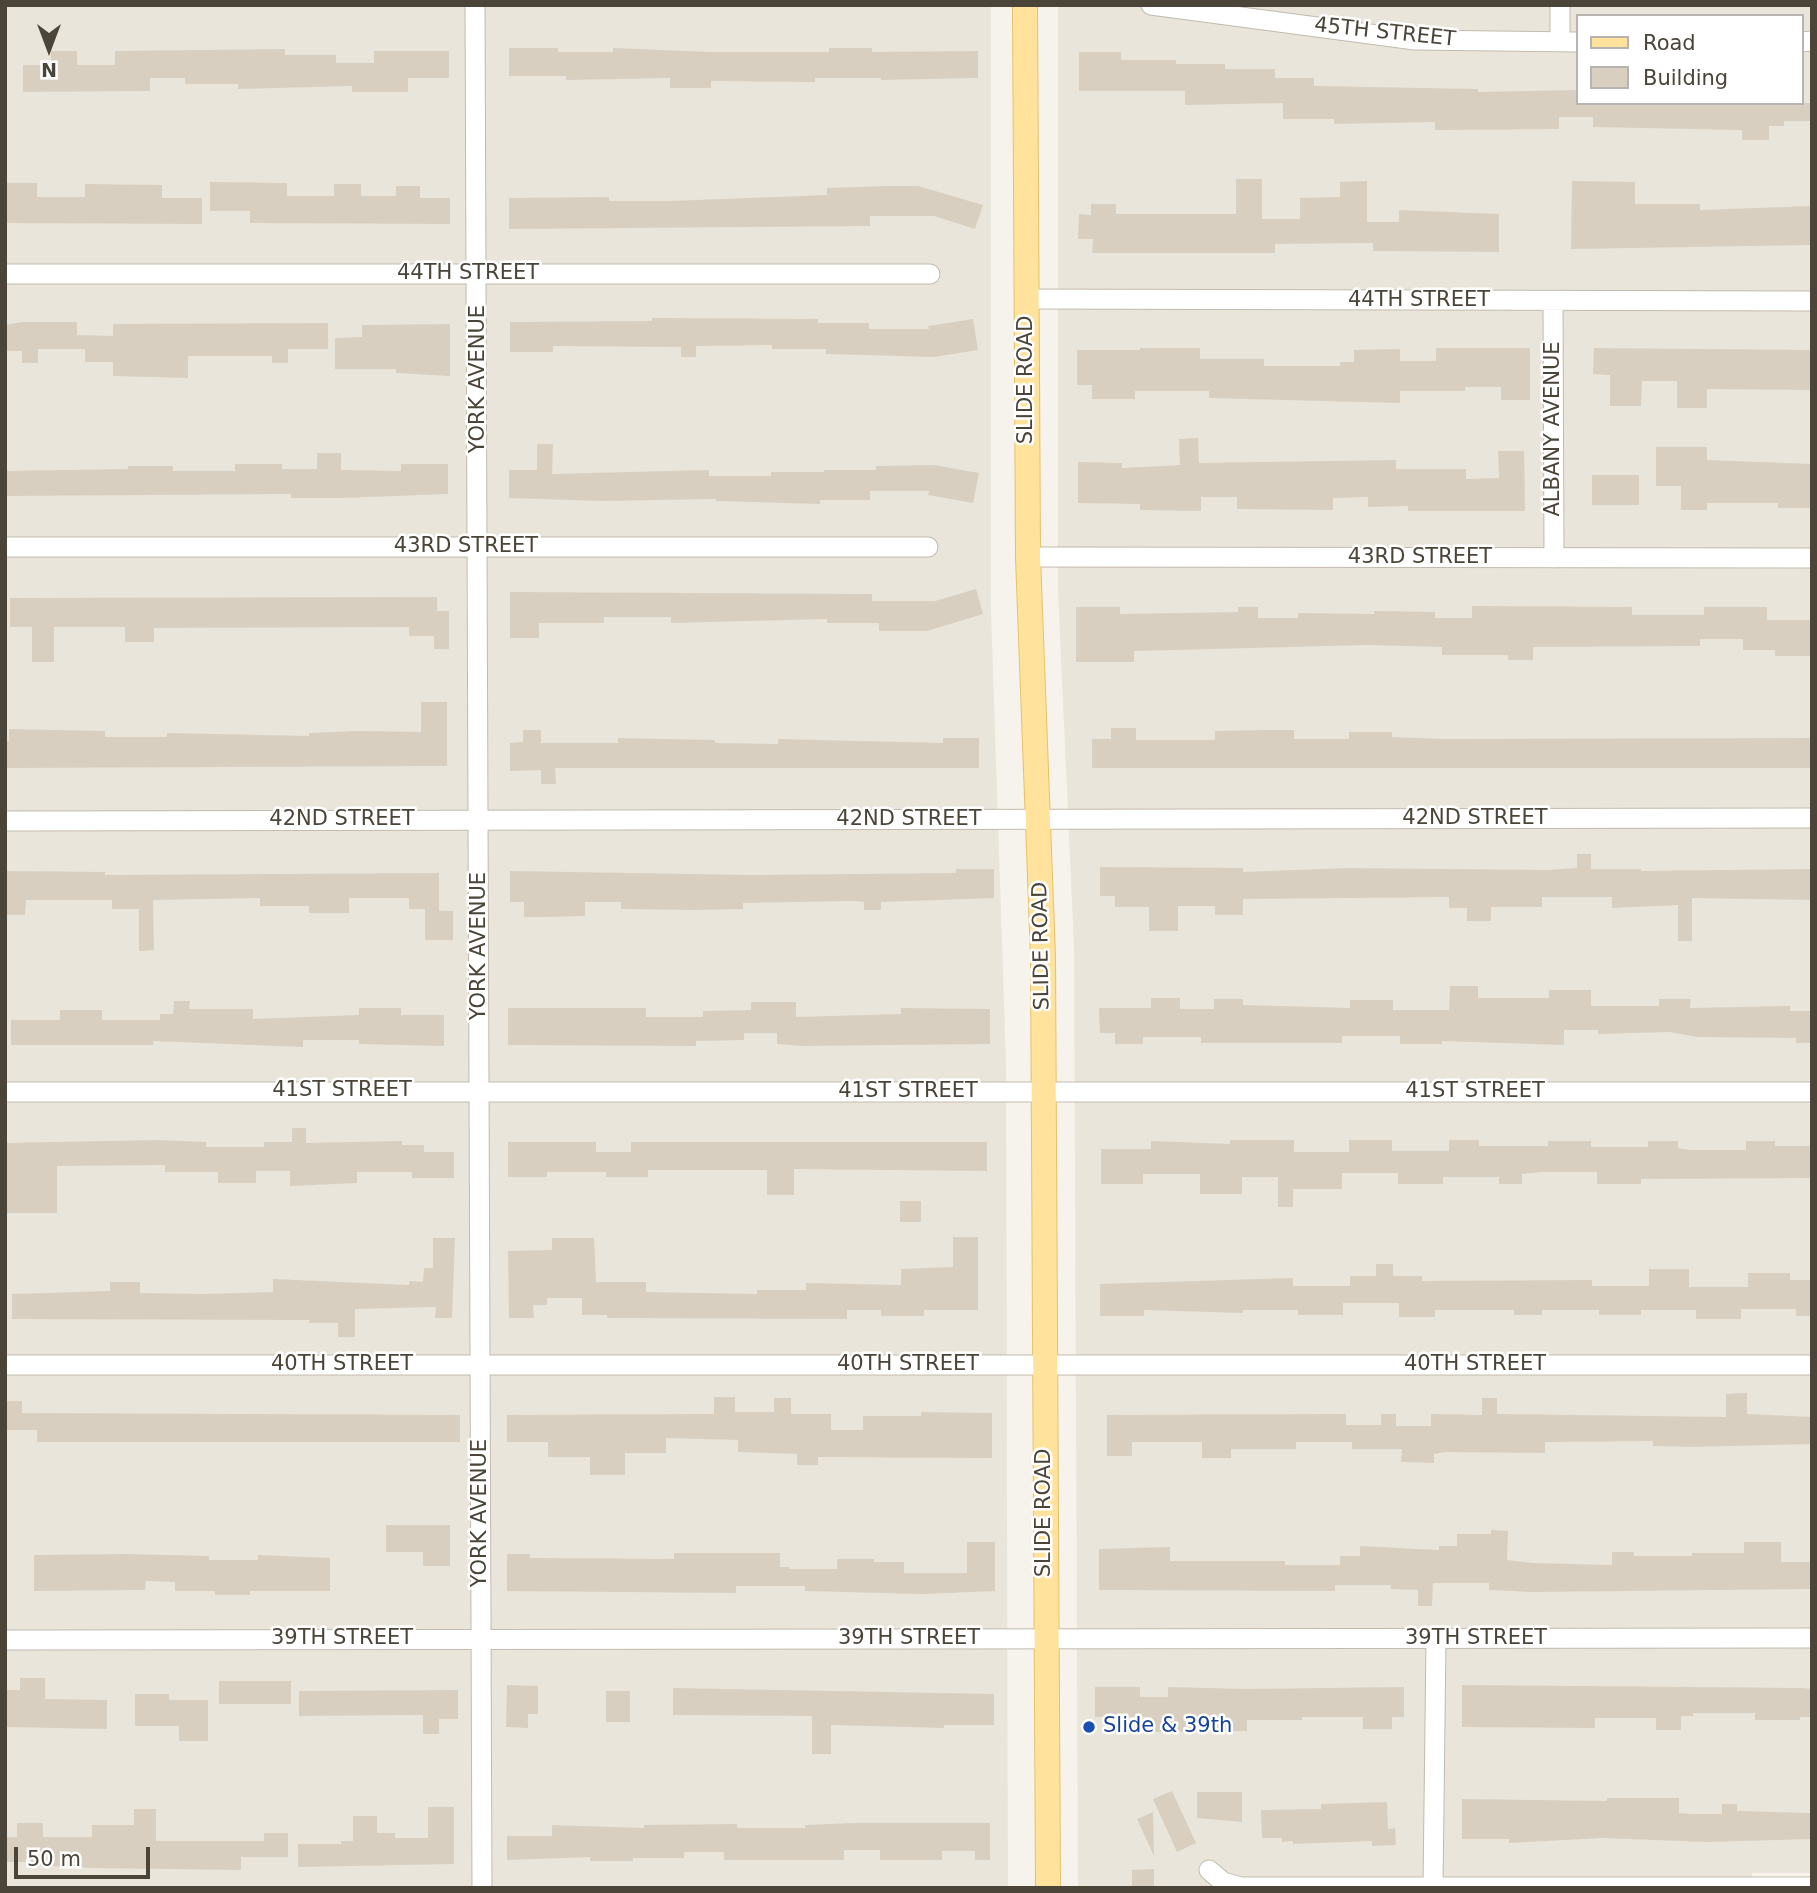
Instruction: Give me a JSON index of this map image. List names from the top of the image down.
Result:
{
  "streets": {
    "main road": ["SLIDE ROAD"],
    "street": [
      "45TH STREET",
      "44TH STREET",
      "YORK AVENUE",
      "ALBANY AVENUE",
      "43RD STREET",
      "42ND STREET",
      "41ST STREET",
      "40TH STREET",
      "39TH STREET"
    ]
  },
  "crossings": [
    ["44TH STREET", "YORK AVENUE"],
    ["44TH STREET", "SLIDE ROAD"],
    ["44TH STREET", "ALBANY AVENUE"],
    ["YORK AVENUE", "43RD STREET"],
    ["YORK AVENUE", "42ND STREET"],
    ["YORK AVENUE", "41ST STREET"],
    ["YORK AVENUE", "40TH STREET"],
    ["YORK AVENUE", "39TH STREET"],
    ["SLIDE ROAD", "43RD STREET"],
    ["SLIDE ROAD", "42ND STREET"],
    ["SLIDE ROAD", "41ST STREET"],
    ["SLIDE ROAD", "40TH STREET"],
    ["SLIDE ROAD", "39TH STREET"],
    ["ALBANY AVENUE", "43RD STREET"]
  ],
  "places": ["Slide & 39th"],
  "legend": ["Road", "Building"],
  "scale_bar": "50 m",
  "north": "bottom"
}
